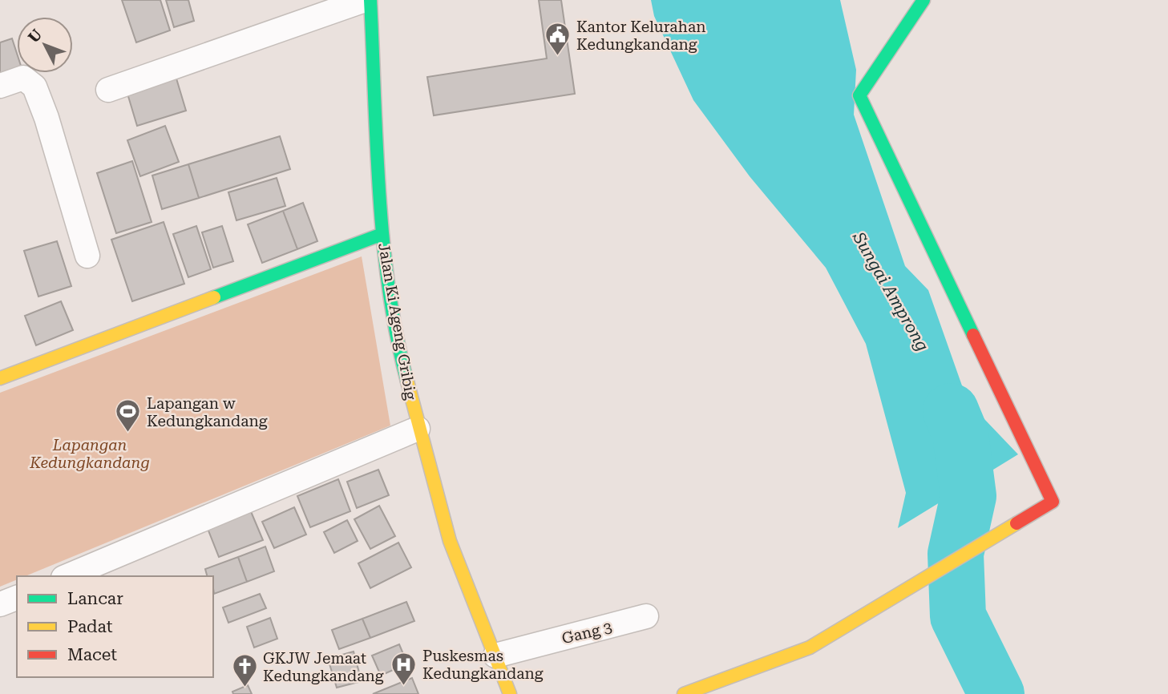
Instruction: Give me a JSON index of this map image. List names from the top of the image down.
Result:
{
  "streets": {
    "street": ["Jalan Ki Ageng Gribig", "Gang 3"]
  },
  "crossings": [
    ["Jalan Ki Ageng Gribig", "Gang 3"]
  ],
  "water": ["Sungai Amprong"],
  "parks": ["Lapangan Kedungkandang"],
  "places": {
    "public building": ["Kantor Kelurahan Kedungkandang"],
    "sports": ["Lapangan w Kedungkandang"],
    "hospital": ["Puskesmas Kedungkandang"],
    "church": ["GKJW Jemaat Kedungkandang"]
  },
  "legend": ["Lancar", "Padat", "Macet"],
  "north": "top left"
}
